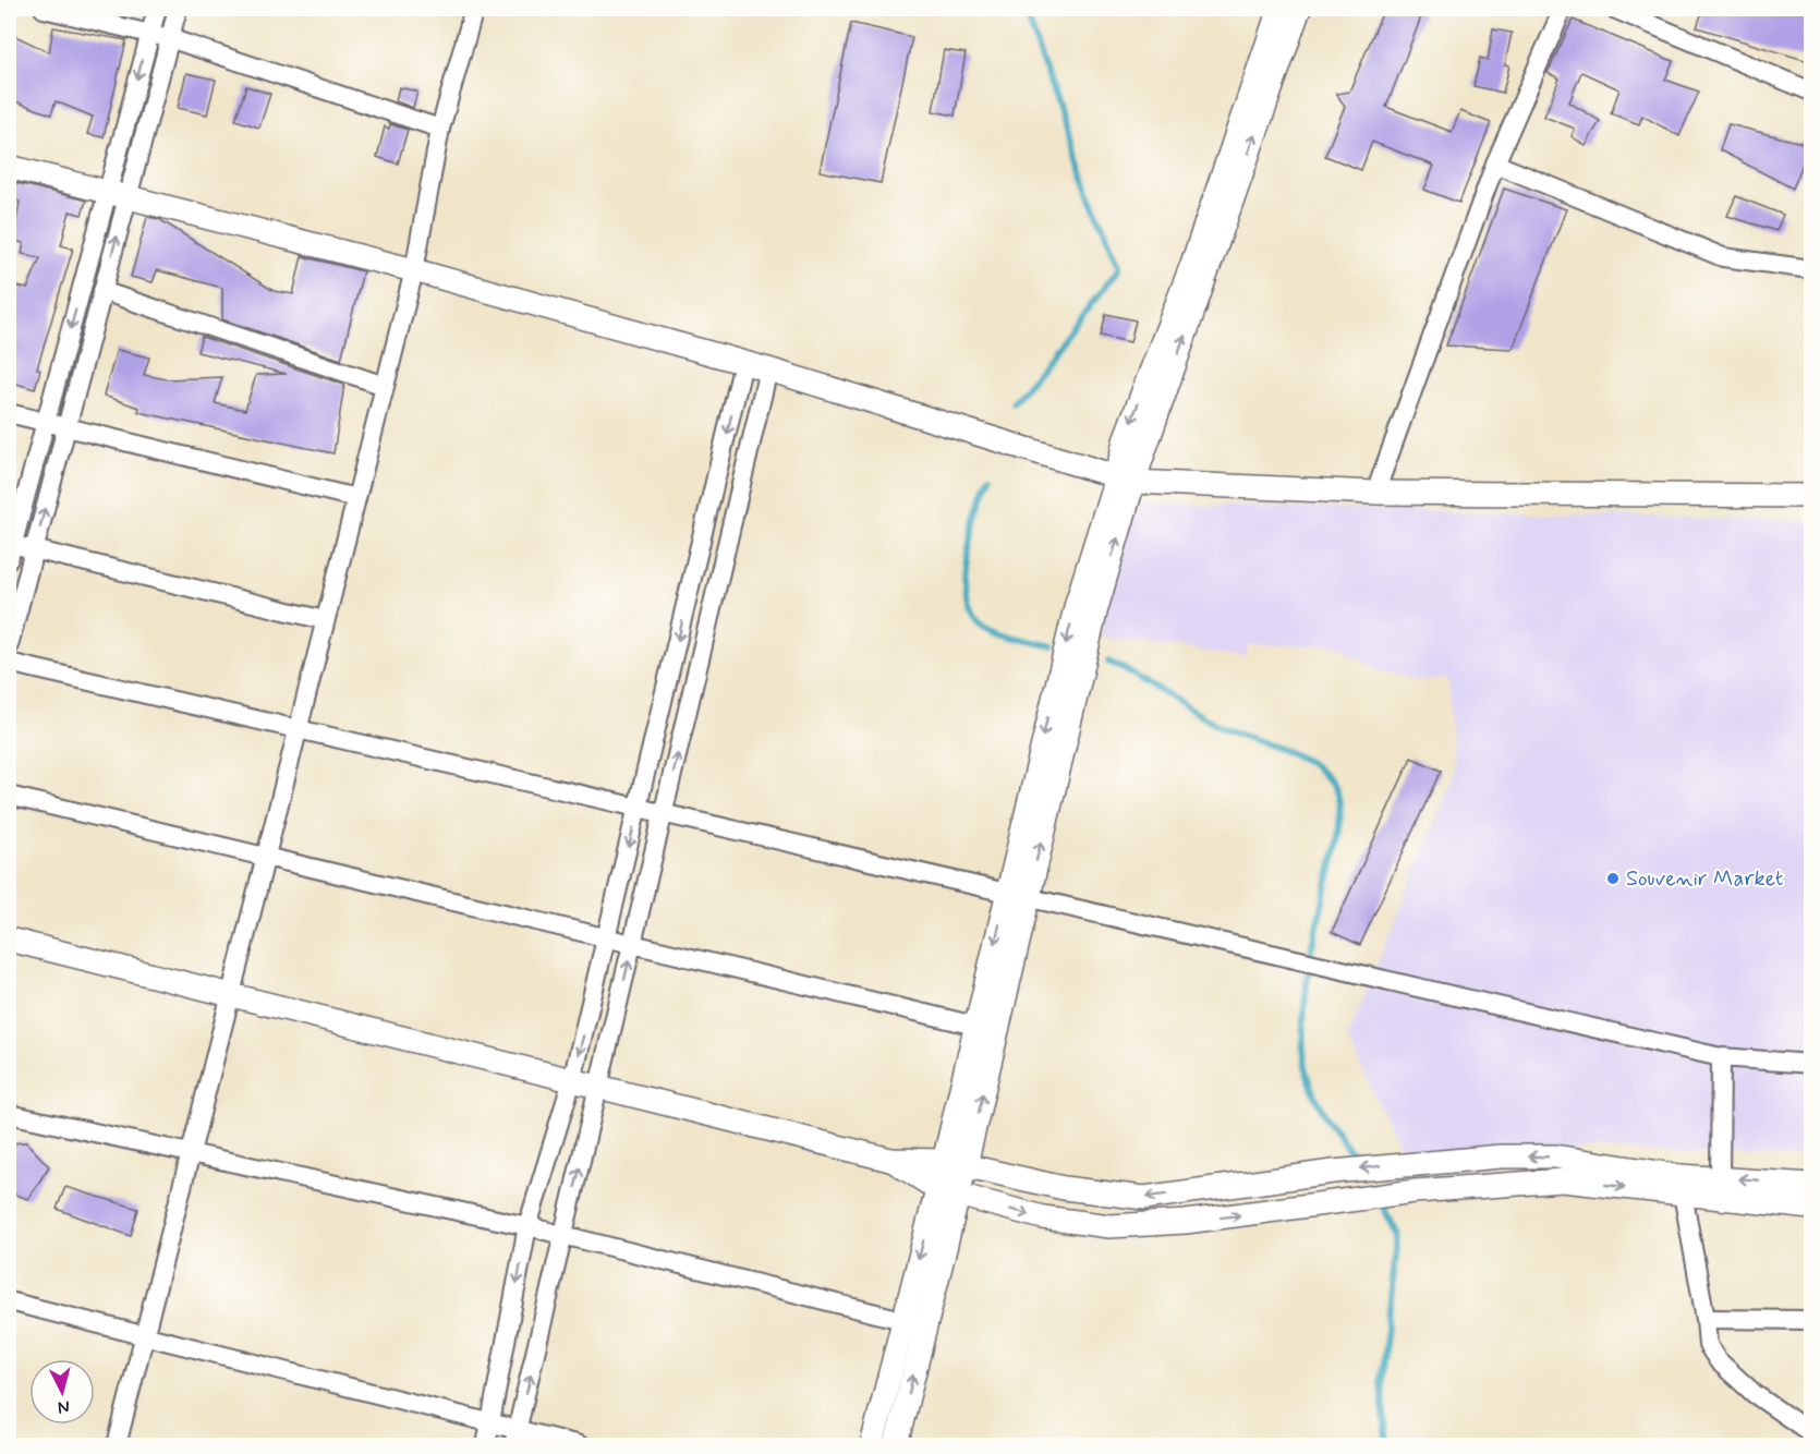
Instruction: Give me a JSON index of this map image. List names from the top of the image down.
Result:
{
  "places": ["Souvenir Market"],
  "north": "bottom"
}
